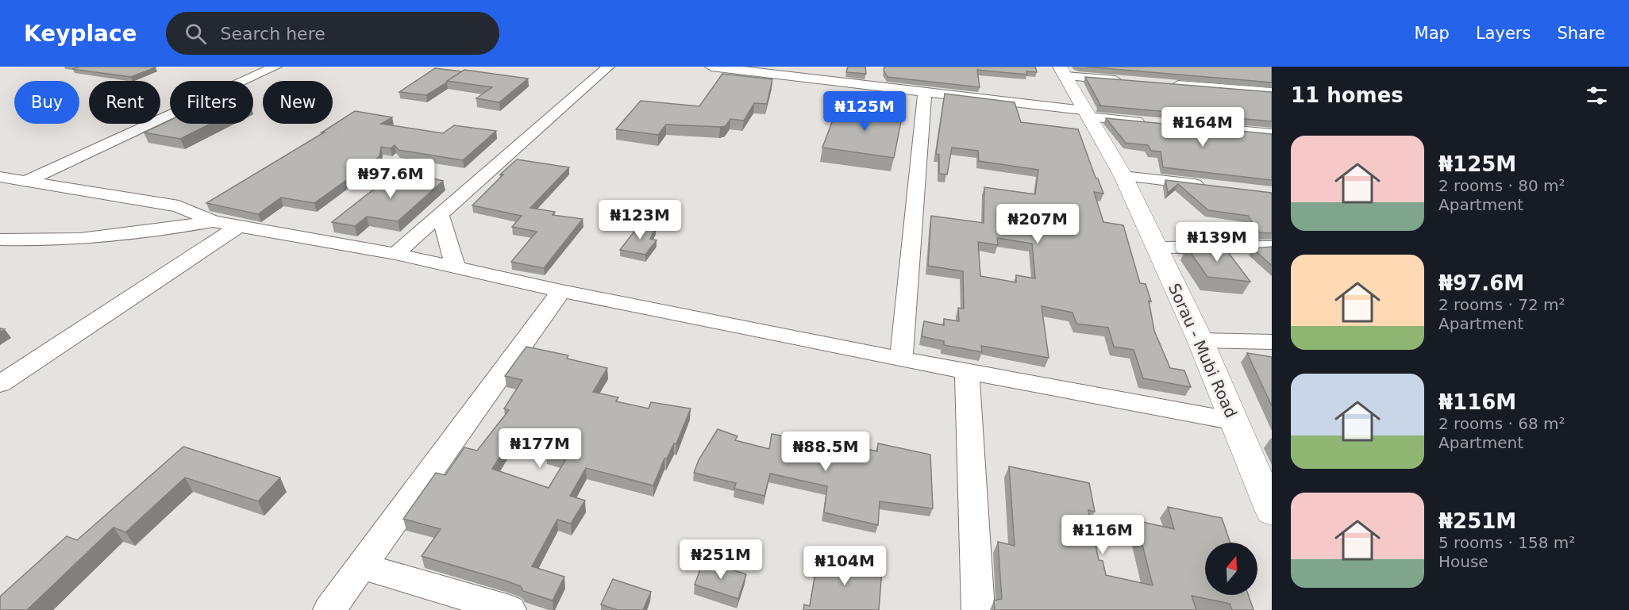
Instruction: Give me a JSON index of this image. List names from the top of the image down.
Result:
{
  "streets": {
    "main road": ["Sorau - Mubi Road"]
  },
  "north": "top",
  "page": {
    "header": "Keyplace",
    "search": "Search here",
    "nav": ["Map", "Layers", "Share"],
    "heading": "11 homes",
    "chip": [
      "Buy",
      "Rent",
      "Filters",
      "New"
    ],
    "price": [
      "₦125M",
      "₦164M",
      "₦97.6M",
      "₦123M",
      "₦207M",
      "₦139M",
      "₦177M",
      "₦88.5M",
      "₦116M",
      "₦251M",
      "₦104M"
    ],
    "list": [
      {
        "name": "₦125M",
        "note": "2 rooms · 80 m² · Apartment"
      },
      {
        "name": "₦97.6M",
        "note": "2 rooms · 72 m² · Apartment"
      },
      {
        "name": "₦116M",
        "note": "2 rooms · 68 m² · Apartment"
      },
      {
        "name": "₦251M",
        "note": "5 rooms · 158 m² · House"
      }
    ]
  }
}
